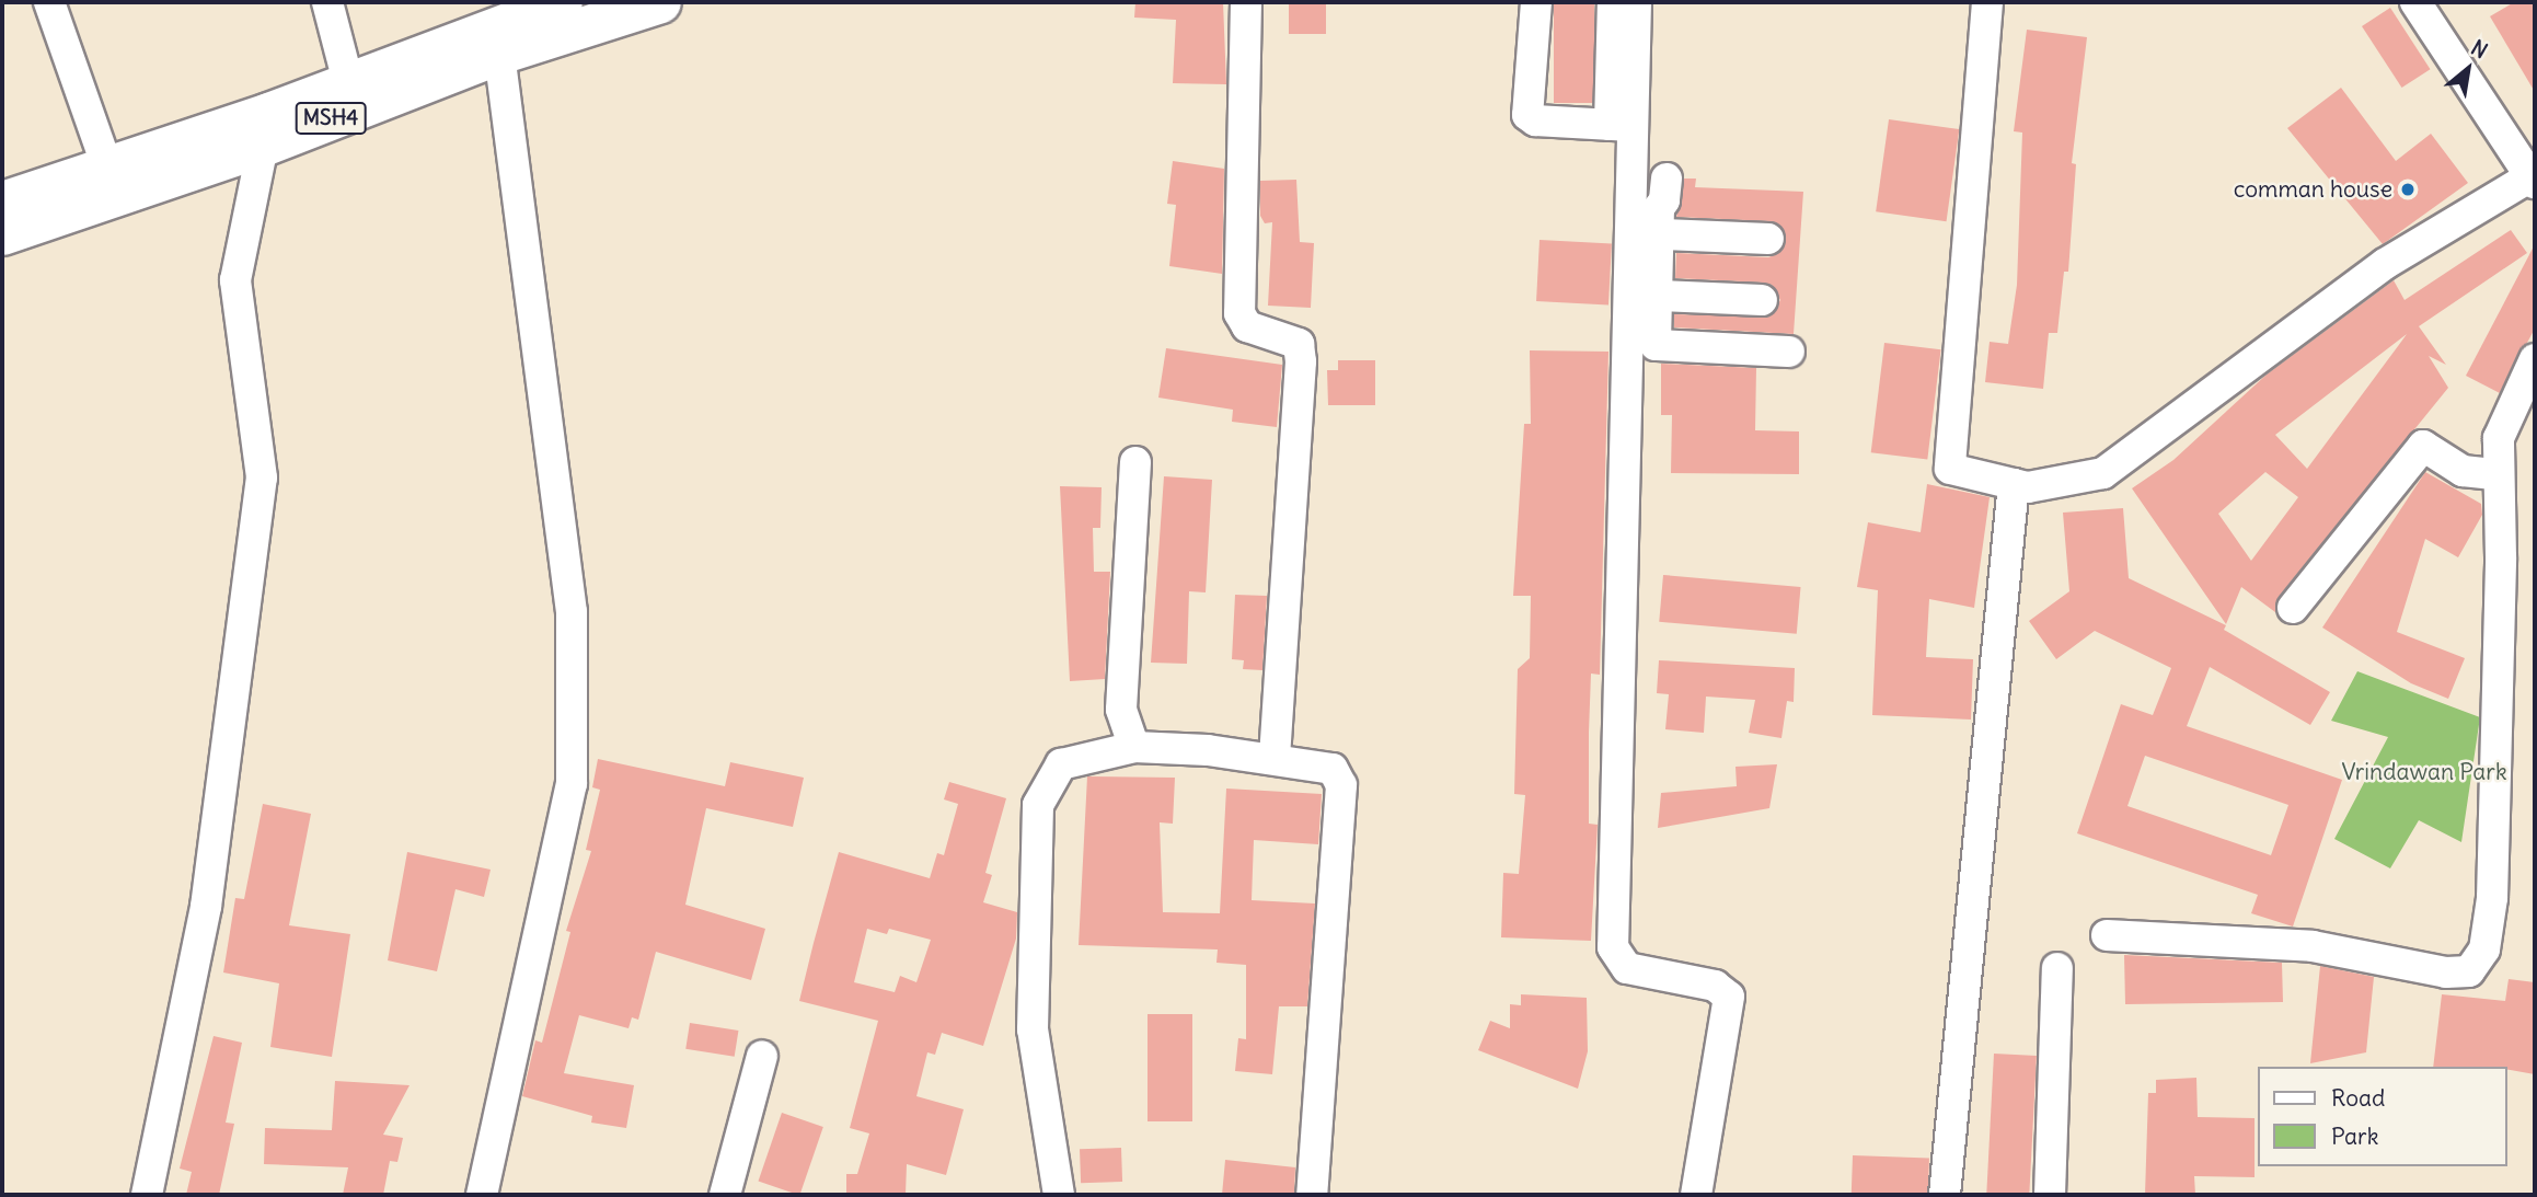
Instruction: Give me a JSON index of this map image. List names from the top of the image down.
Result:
{
  "streets": {
    "main road": ["MSH4"]
  },
  "parks": ["Vrindawan Park"],
  "places": ["comman house"],
  "legend": ["Road", "Park"],
  "north": "top right"
}
